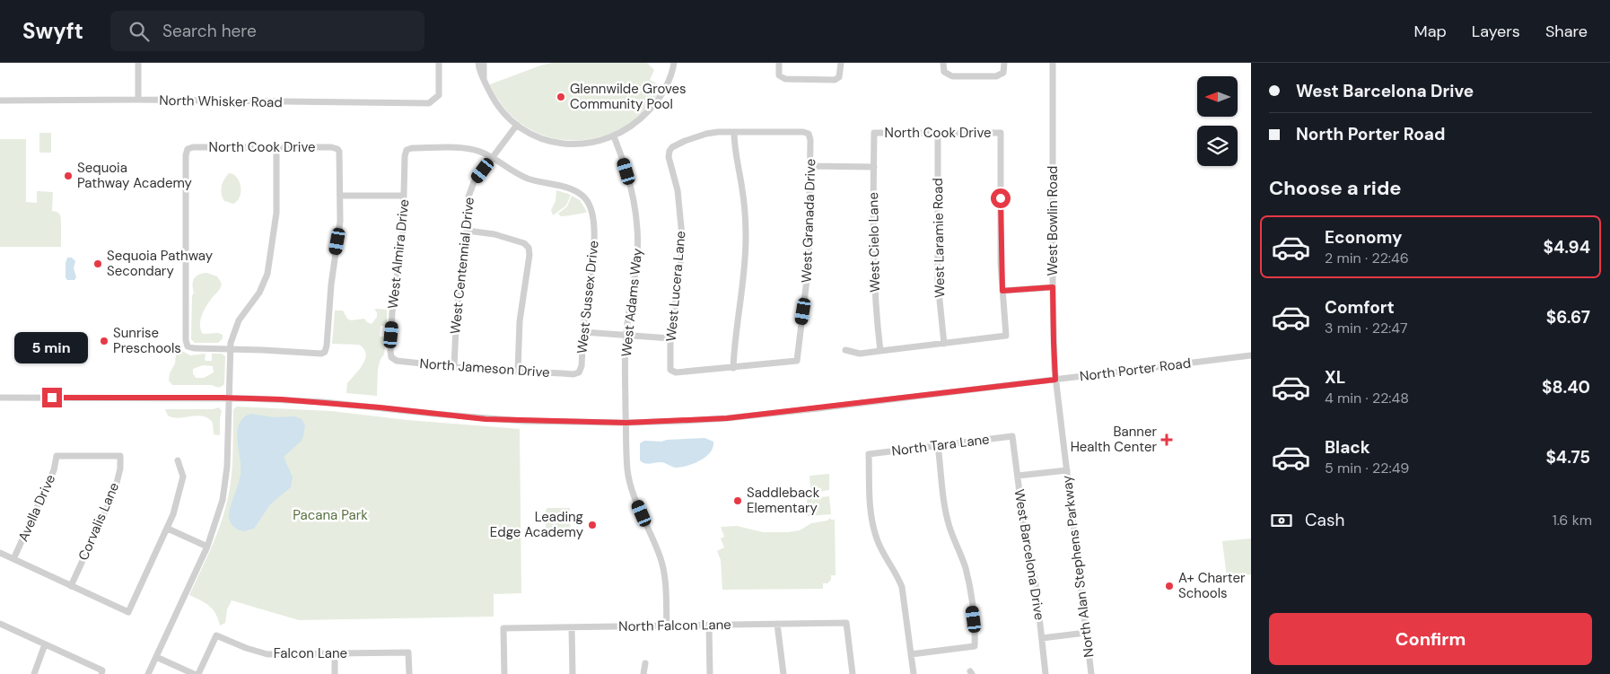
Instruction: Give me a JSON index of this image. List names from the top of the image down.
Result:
{
  "streets": {
    "street": [
      "North Whisker Road",
      "North Cook Drive",
      "West Granada Drive",
      "West Bowlin Road",
      "West Laramie Road",
      "West Cielo Lane",
      "West Almira Drive",
      "West Centennial Drive",
      "West Lucera Lane",
      "West Sussex Drive",
      "West Adams Way",
      "North Jameson Drive",
      "North Porter Road",
      "North Tara Lane",
      "Avella Drive",
      "Corvalis Lane",
      "West Barcelona Drive",
      "North Alan Stephens Parkway",
      "North Falcon Lane",
      "Falcon Lane"
    ]
  },
  "crossings": [
    ["North Cook Drive", "West Laramie Road"],
    ["North Cook Drive", "West Cielo Lane"],
    ["West Granada Drive", "West Lucera Lane"],
    ["West Bowlin Road", "North Porter Road"],
    ["West Bowlin Road", "North Alan Stephens Parkway"],
    ["West Almira Drive", "West Centennial Drive"],
    ["West Almira Drive", "West Sussex Drive"],
    ["West Almira Drive", "North Jameson Drive"],
    ["West Centennial Drive", "West Sussex Drive"],
    ["West Centennial Drive", "North Jameson Drive"],
    ["West Sussex Drive", "North Jameson Drive"],
    ["West Adams Way", "North Porter Road"],
    ["West Adams Way", "North Falcon Lane"],
    ["North Porter Road", "North Alan Stephens Parkway"],
    ["North Tara Lane", "West Barcelona Drive"],
    ["Avella Drive", "Corvalis Lane"]
  ],
  "parks": ["Pacana Park"],
  "places": {
    "other": [
      "Glennwilde Groves Community Pool",
      "Sequoia Pathway Academy",
      "Sequoia Pathway Secondary",
      "Sunrise Preschools",
      "Saddleback Elementary",
      "Leading Edge Academy",
      "A+ Charter Schools"
    ],
    "health": ["Banner Health Center"]
  },
  "north": "left",
  "page": {
    "header": "Swyft",
    "search": "Search here",
    "nav": ["Map", "Layers", "Share"],
    "banner": ["West Barcelona Drive", "North Porter Road"],
    "heading": "Choose a ride",
    "list": [
      {
        "name": "Economy",
        "note": "2 min · 22:46",
        "value": "$4.94"
      },
      {
        "name": "Comfort",
        "note": "3 min · 22:47",
        "value": "$6.67"
      },
      {
        "name": "XL",
        "note": "4 min · 22:48",
        "value": "$8.40"
      },
      {
        "name": "Black",
        "note": "5 min · 22:49",
        "value": "$4.75"
      }
    ],
    "bubble": "5 min",
    "pay": ["Cash", "1.6 km"],
    "buttons": "Confirm"
  }
}
